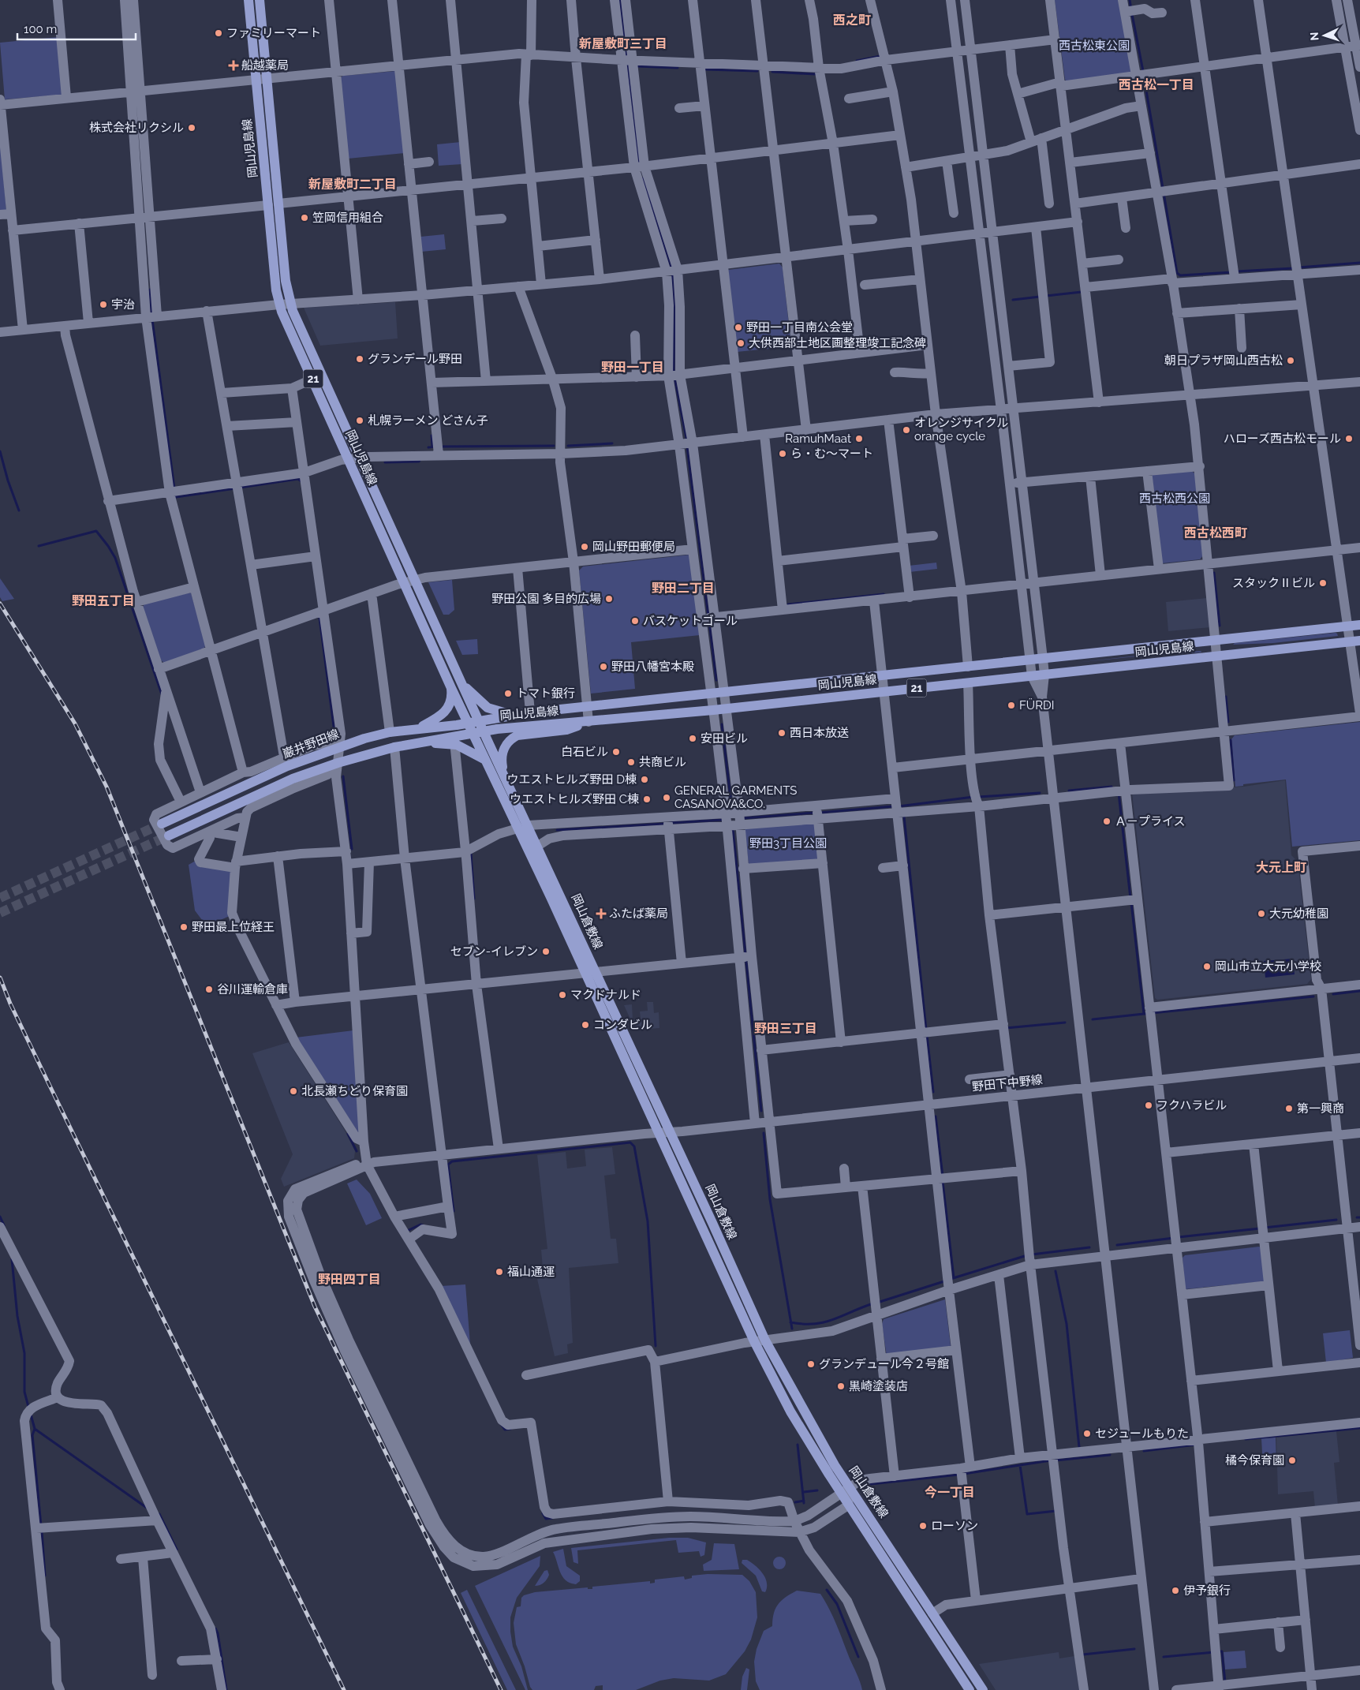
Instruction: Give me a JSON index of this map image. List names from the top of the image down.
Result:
{
  "streets": {
    "main road": [
      "岡山児島線",
      "21",
      "巌井野田線",
      "岡山倉敷線"
    ],
    "street": ["野田下中野線"]
  },
  "crossings": [
    ["岡山児島線", "巌井野田線"],
    ["岡山児島線", "岡山倉敷線"],
    ["巌井野田線", "岡山倉敷線"],
    ["岡山倉敷線", "野田下中野線"]
  ],
  "districts": [
    "西之町",
    "新屋敷町三丁目",
    "西古松一丁目",
    "新屋敷町二丁目",
    "野田一丁目",
    "西古松西町",
    "野田二丁目",
    "野田五丁目",
    "大元上町",
    "野田三丁目",
    "野田四丁目",
    "今一丁目"
  ],
  "parks": ["西古松東公園", "西古松西公園", "野田3丁目公園"],
  "places": {
    "other": [
      "ファミリーマート",
      "株式会社リクシル",
      "笠岡信用組合",
      "宇治",
      "野田一丁目南公会堂",
      "大供西部土地区画整理竣工記念碑",
      "グランデール野田",
      "朝日プラザ岡山西古松",
      "札幌ラーメン どさん子",
      "オレンジサイクル orange cycle",
      "RamuhMaat",
      "ハローズ西古松モール",
      "ら・む～マート",
      "岡山野田郵便局",
      "スタックⅡビル",
      "野田公園 多目的広場",
      "バスケットゴール",
      "野田八幡宮本殿",
      "トマト銀行",
      "FÜRDI",
      "西日本放送",
      "安田ビル",
      "白石ビル",
      "共商ビル",
      "ウエストヒルズ野田 D棟",
      "GENERAL GARMENTS CASANOVA&CO.",
      "ウエストヒルズ野田 C棟",
      "Ａ－プライス",
      "大元幼稚園",
      "野田最上位経王",
      "セブン-イレブン",
      "岡山市立大元小学校",
      "谷川運輸倉庫",
      "マクドナルド",
      "コンダビル",
      "北長瀬ちどり保育園",
      "フクハラビル",
      "第一興商",
      "福山通運",
      "グランデュール今２号館",
      "黒崎塗装店",
      "セジュールもりた",
      "橘今保育園",
      "ローソン",
      "伊予銀行"
    ],
    "health": ["船越薬局", "ふたば薬局"]
  },
  "scale_bar": "100 m",
  "north": "left"
}
